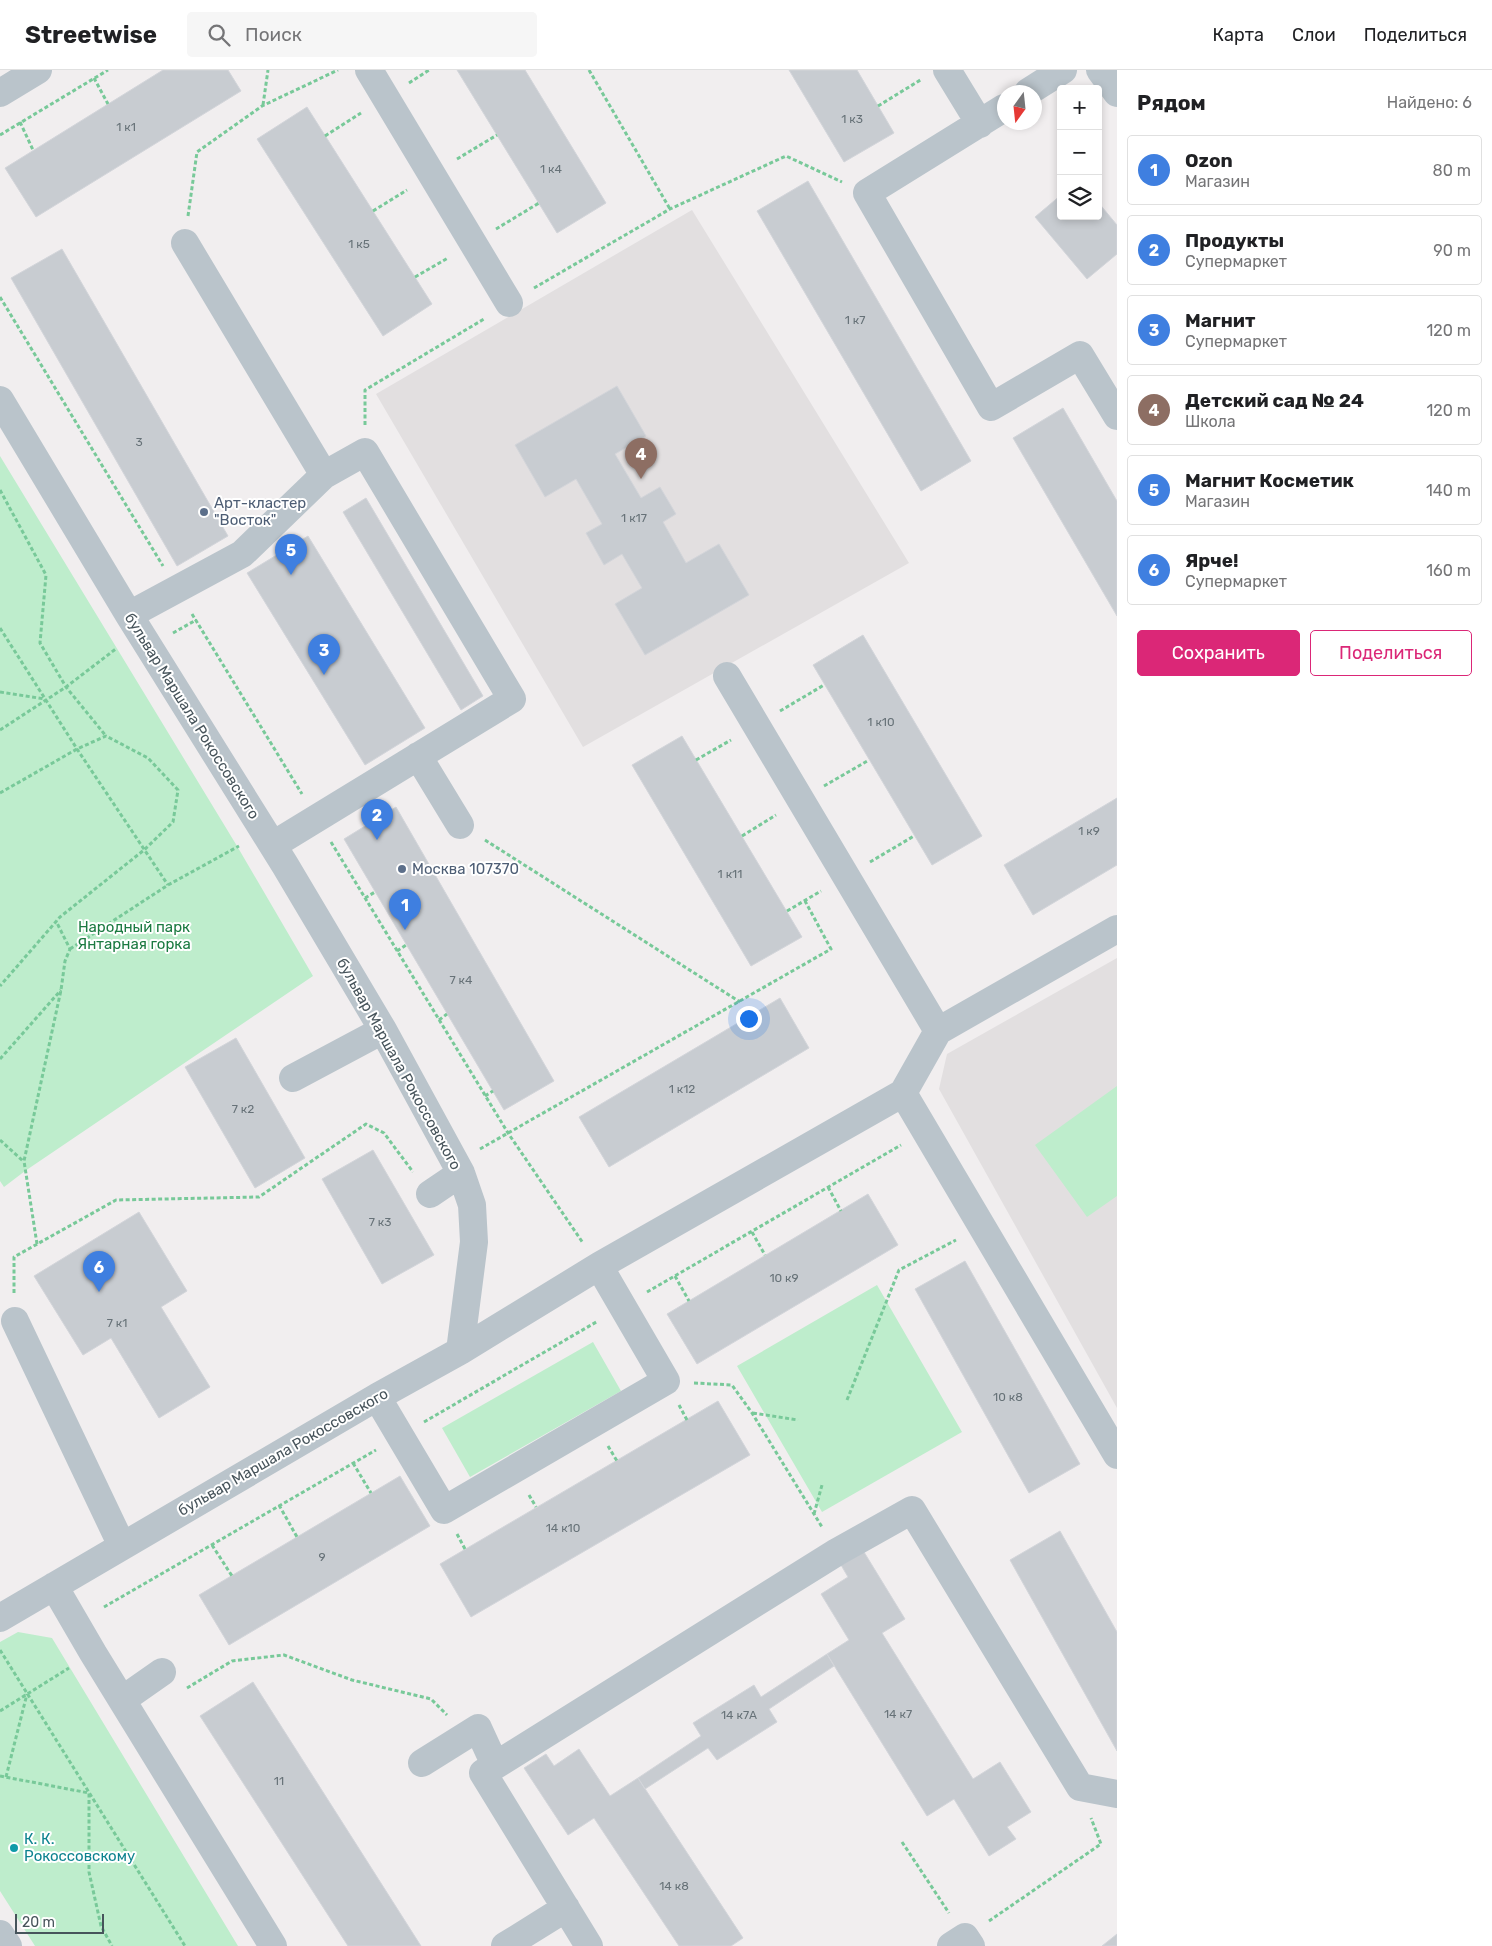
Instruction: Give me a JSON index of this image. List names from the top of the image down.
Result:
{
  "streets": {
    "street": ["бульвар Маршала Рокоссовского"]
  },
  "parks": ["Народный парк Янтарная горка"],
  "places": ["Арт-кластер \"Восток\"", "Москва 107370", "К. К. Рокоссовскому"],
  "house_numbers": [
    "1 к3",
    "1 к1",
    "1 к4",
    "1 к5",
    "1 к7",
    "3",
    "1 к17",
    "1 к10",
    "1 к9",
    "1 к11",
    "7 к4",
    "1 к12",
    "7 к2",
    "7 к3",
    "10 к9",
    "7 к1",
    "10 к8",
    "14 к10",
    "9",
    "14 к7",
    "14 к7А",
    "11",
    "14 к8"
  ],
  "scale_bar": "20 m",
  "north": "bottom",
  "page": {
    "header": "Streetwise",
    "search": "Поиск",
    "nav": ["Карта", "Слои", "Поделиться"],
    "heading": ["Рядом", "Найдено: 6"],
    "map_buttons": ["+", "−"],
    "list": [
      {
        "mark": "1",
        "name": "Ozon",
        "note": "Магазин",
        "value": "80 m"
      },
      {
        "mark": "2",
        "name": "Продукты",
        "note": "Супермаркет",
        "value": "90 m"
      },
      {
        "mark": "3",
        "name": "Магнит",
        "note": "Супермаркет",
        "value": "120 m"
      },
      {
        "mark": "4",
        "name": "Детский сад № 24",
        "note": "Школа",
        "value": "120 m"
      },
      {
        "mark": "5",
        "name": "Магнит Косметик",
        "note": "Магазин",
        "value": "140 m"
      },
      {
        "mark": "6",
        "name": "Ярче!",
        "note": "Супермаркет",
        "value": "160 m"
      }
    ],
    "pins": [
      "4",
      "5",
      "3",
      "2",
      "1",
      "6"
    ],
    "buttons": ["Сохранить", "Поделиться"],
    "scale": "20 m"
  }
}
